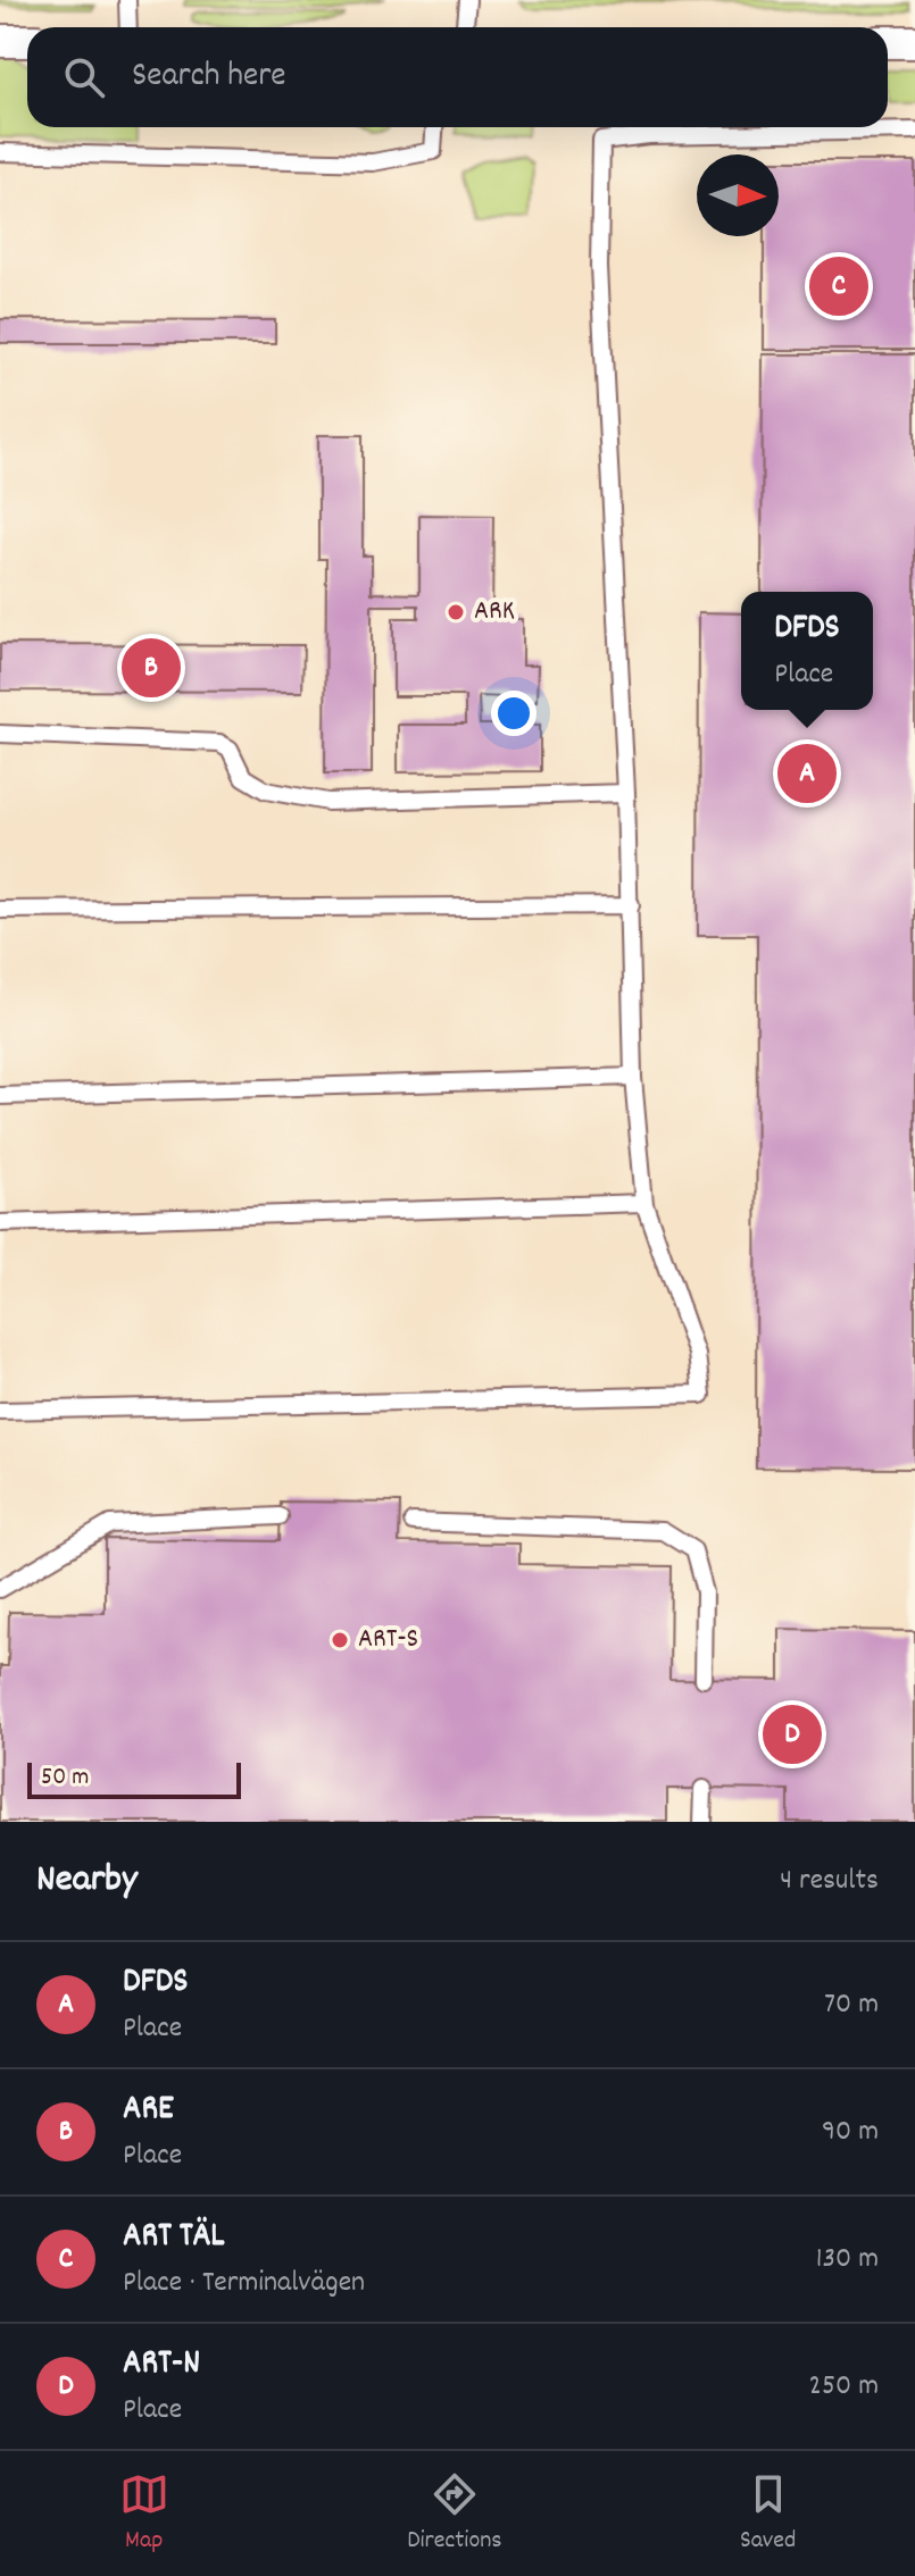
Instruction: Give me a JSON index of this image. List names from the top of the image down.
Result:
{
  "places": ["ARK", "ART-S"],
  "scale_bar": "50 m",
  "north": "right",
  "page": {
    "search": "Search here",
    "pins": [
      "C",
      "B",
      "A",
      "D"
    ],
    "popup": ["DFDS", "Place"],
    "scale": "50 m",
    "heading": ["Nearby", "4 results"],
    "list": [
      {
        "mark": "A",
        "name": "DFDS",
        "note": "Place",
        "value": "70 m"
      },
      {
        "mark": "B",
        "name": "ARE",
        "note": "Place",
        "value": "90 m"
      },
      {
        "mark": "C",
        "name": "ART TÄL",
        "note": "Place · Terminalvägen",
        "value": "130 m"
      },
      {
        "mark": "D",
        "name": "ART-N",
        "note": "Place",
        "value": "250 m"
      }
    ],
    "nav": ["Map", "Directions", "Saved"]
  }
}
